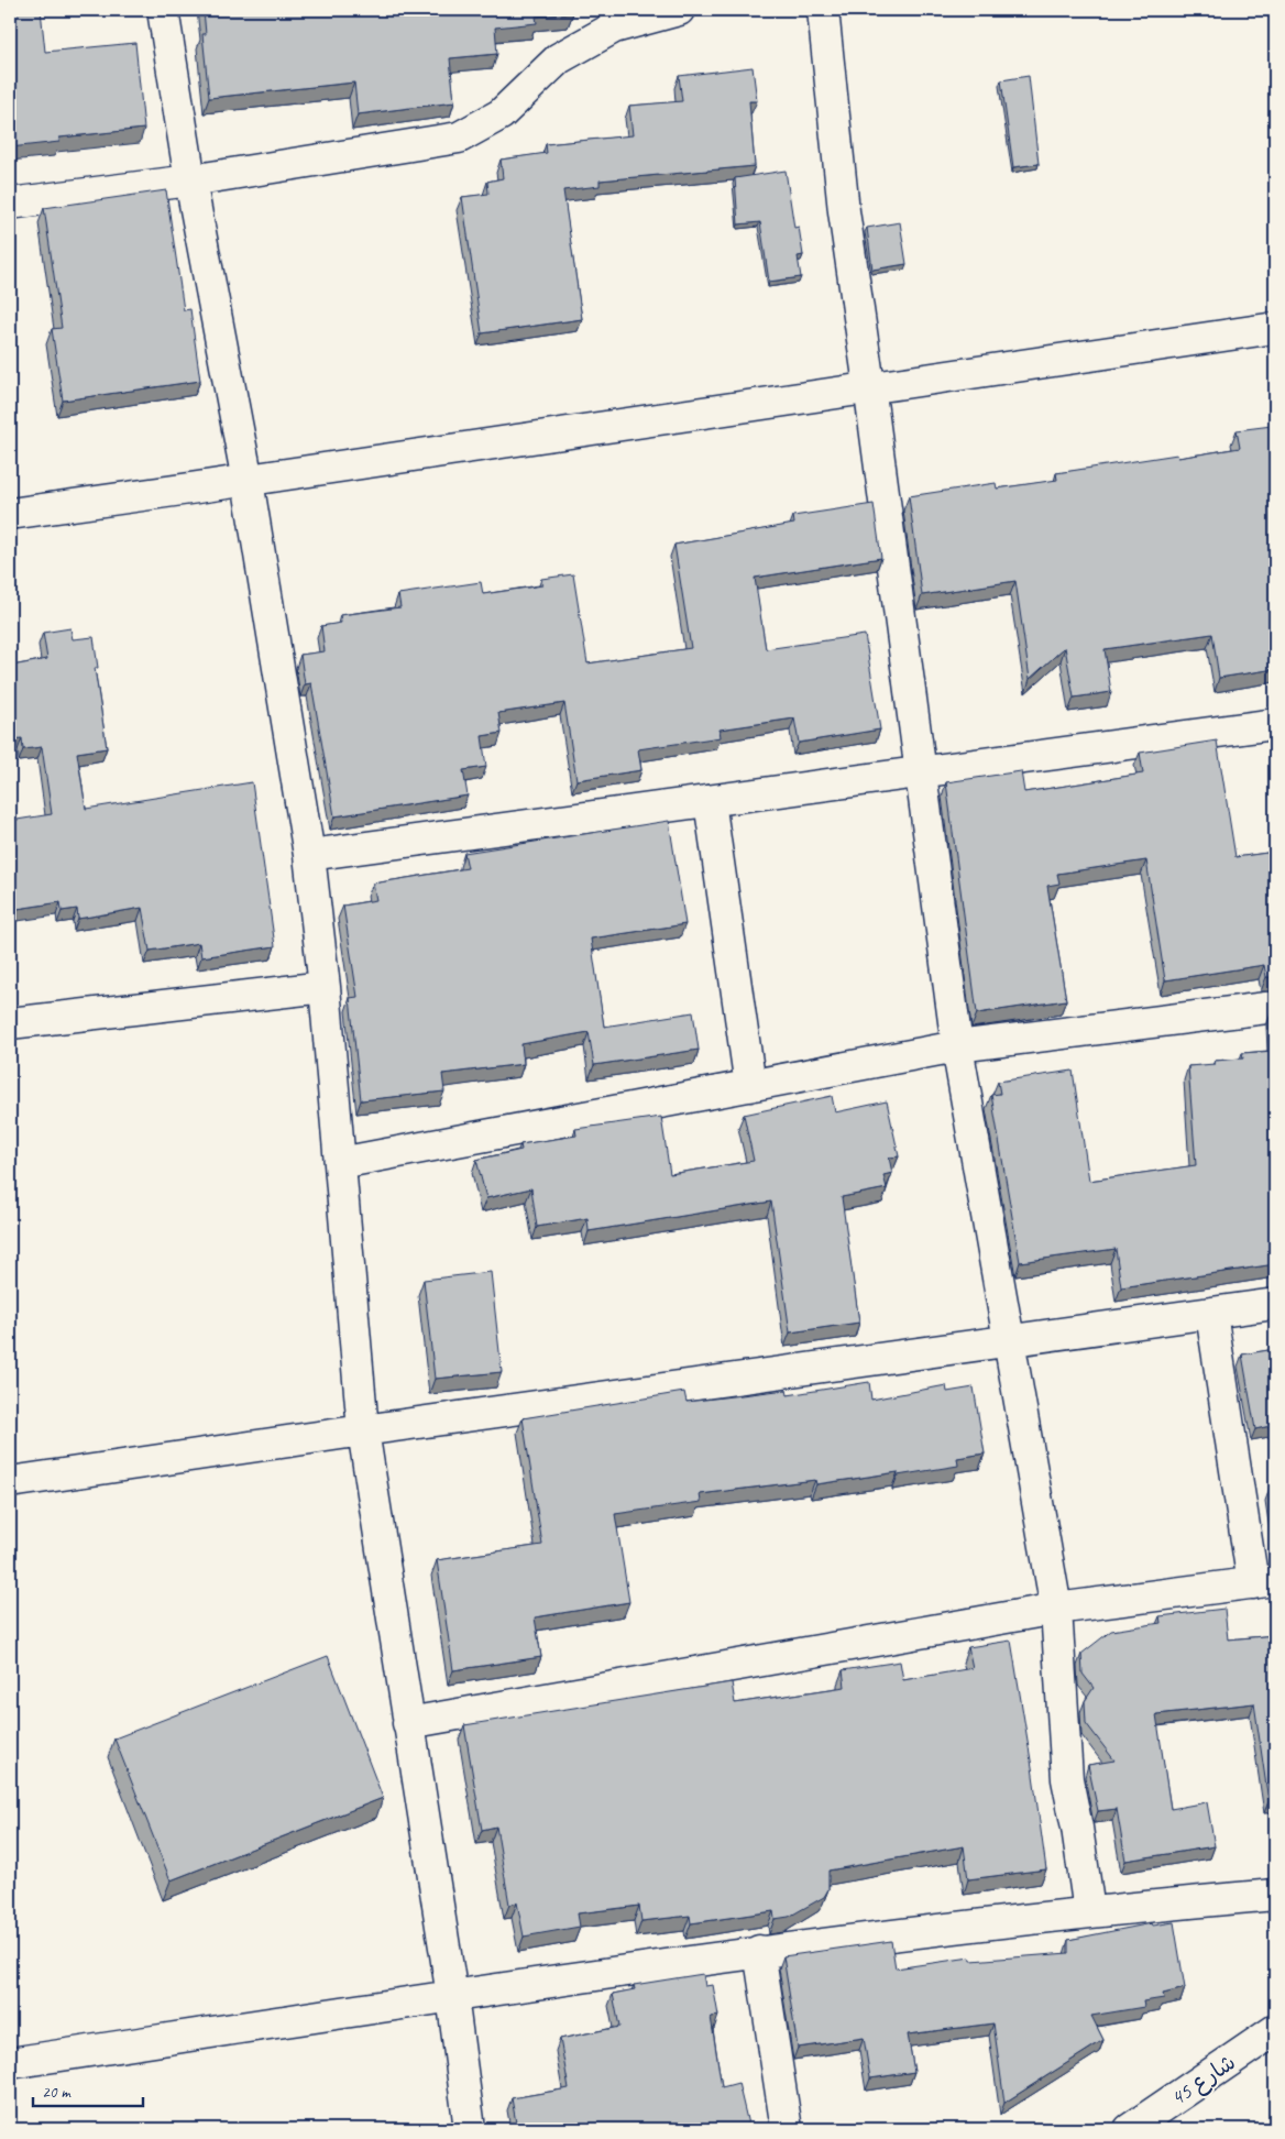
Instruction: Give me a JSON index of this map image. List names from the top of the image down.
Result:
{
  "streets": {
    "street": ["شارع 45"]
  },
  "scale_bar": "20 m"
}
